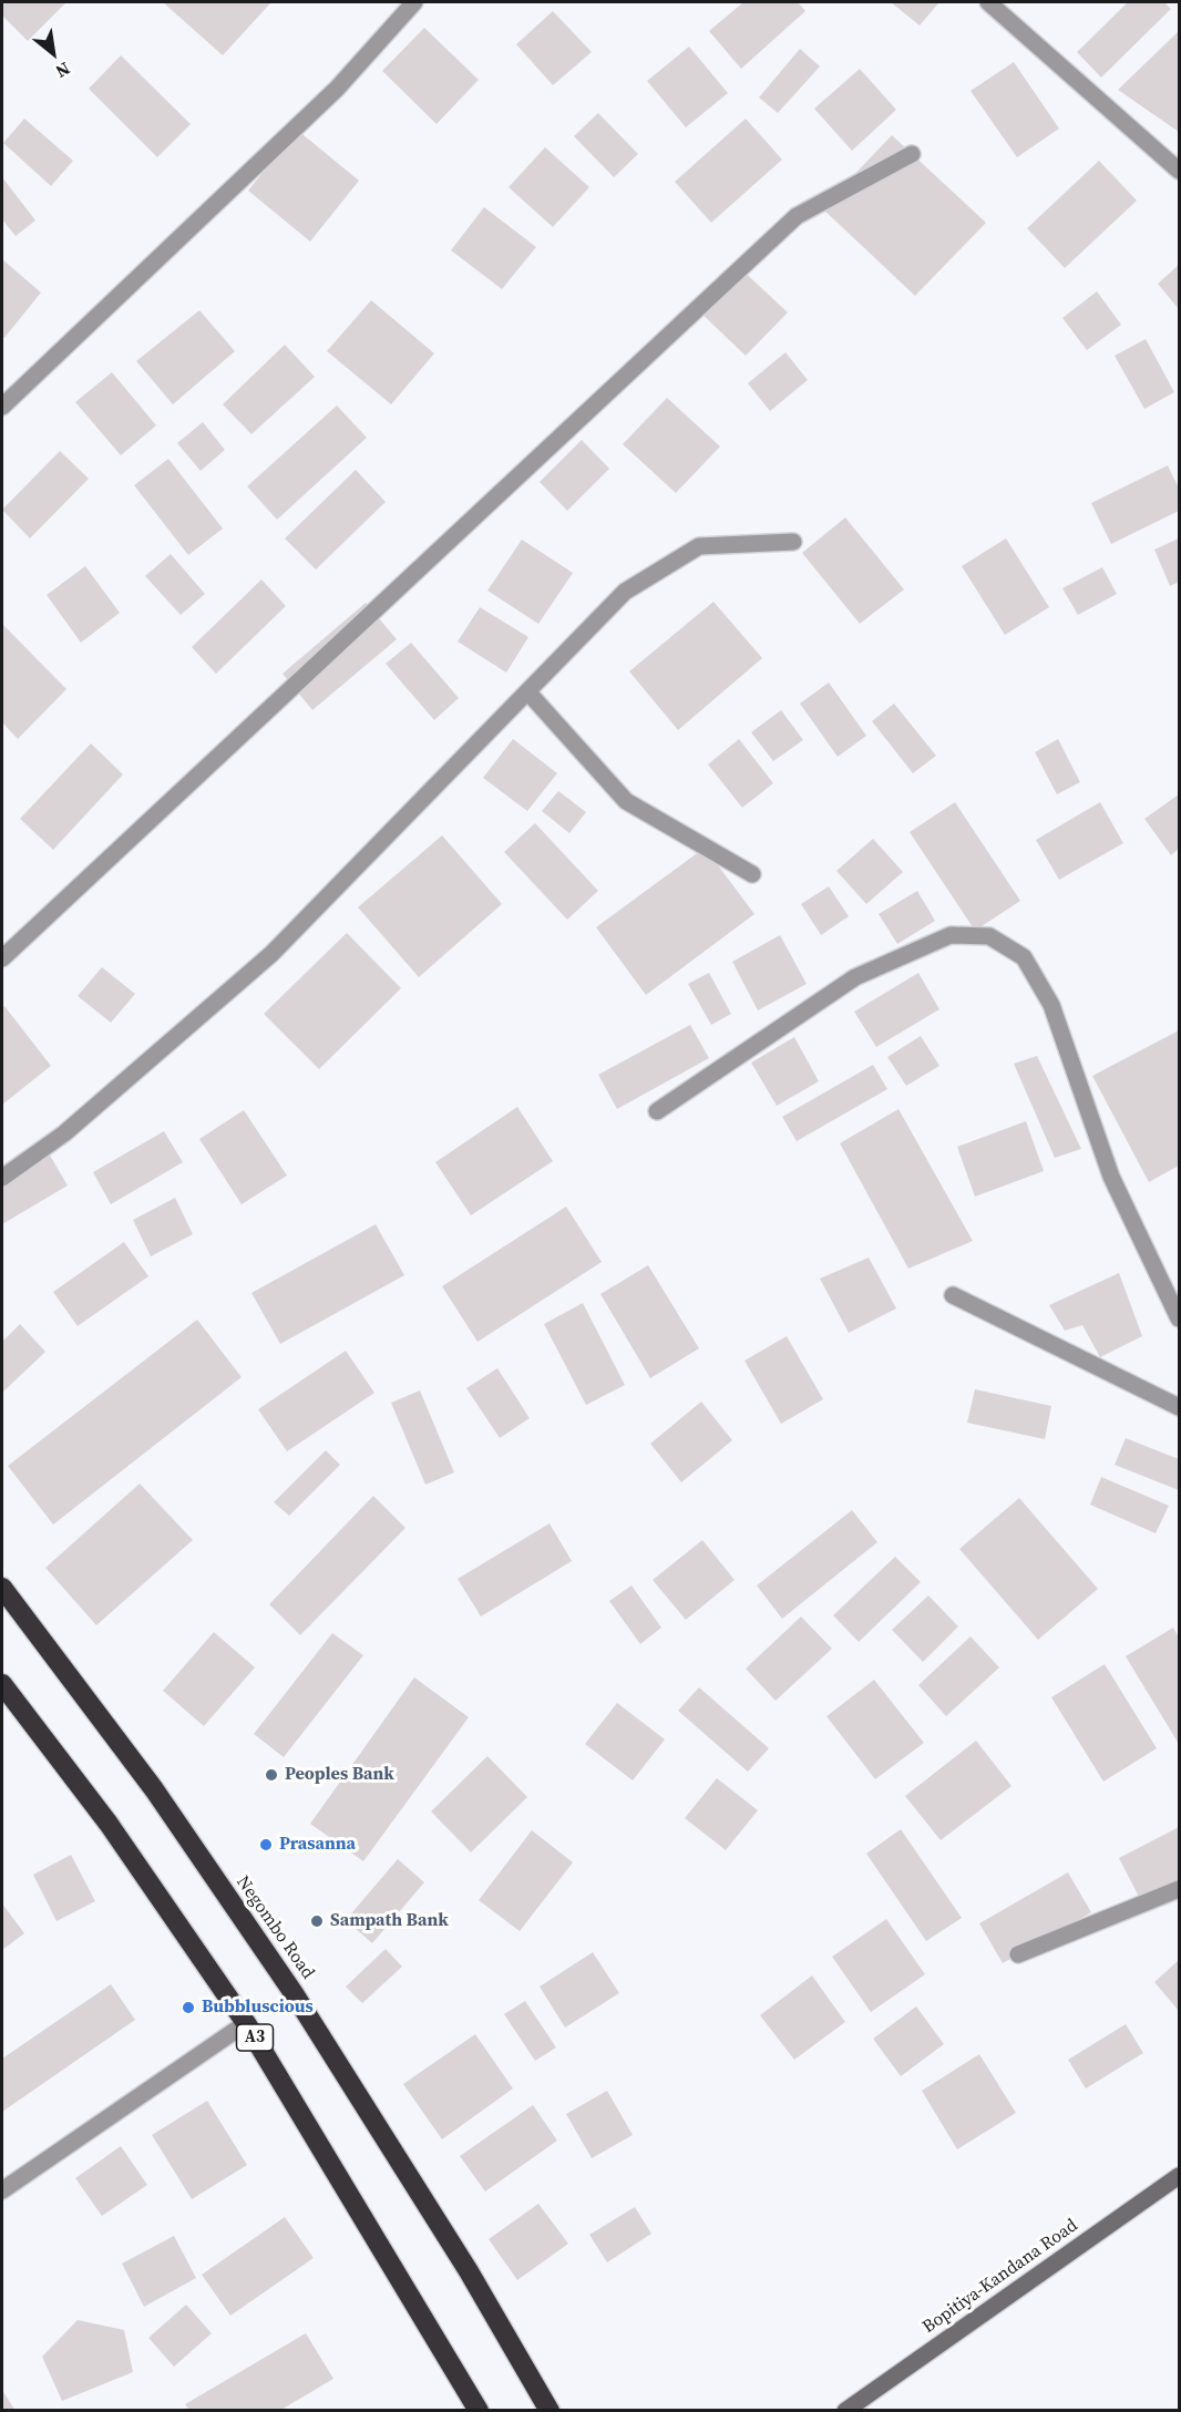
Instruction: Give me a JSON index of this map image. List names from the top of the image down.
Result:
{
  "streets": {
    "highway": ["Negombo Road", "A3"],
    "street": ["Bopitiya-Kandana Road"]
  },
  "places": [
    "Peoples Bank",
    "Prasanna",
    "Sampath Bank",
    "Bubbluscious"
  ],
  "north": "bottom right"
}
